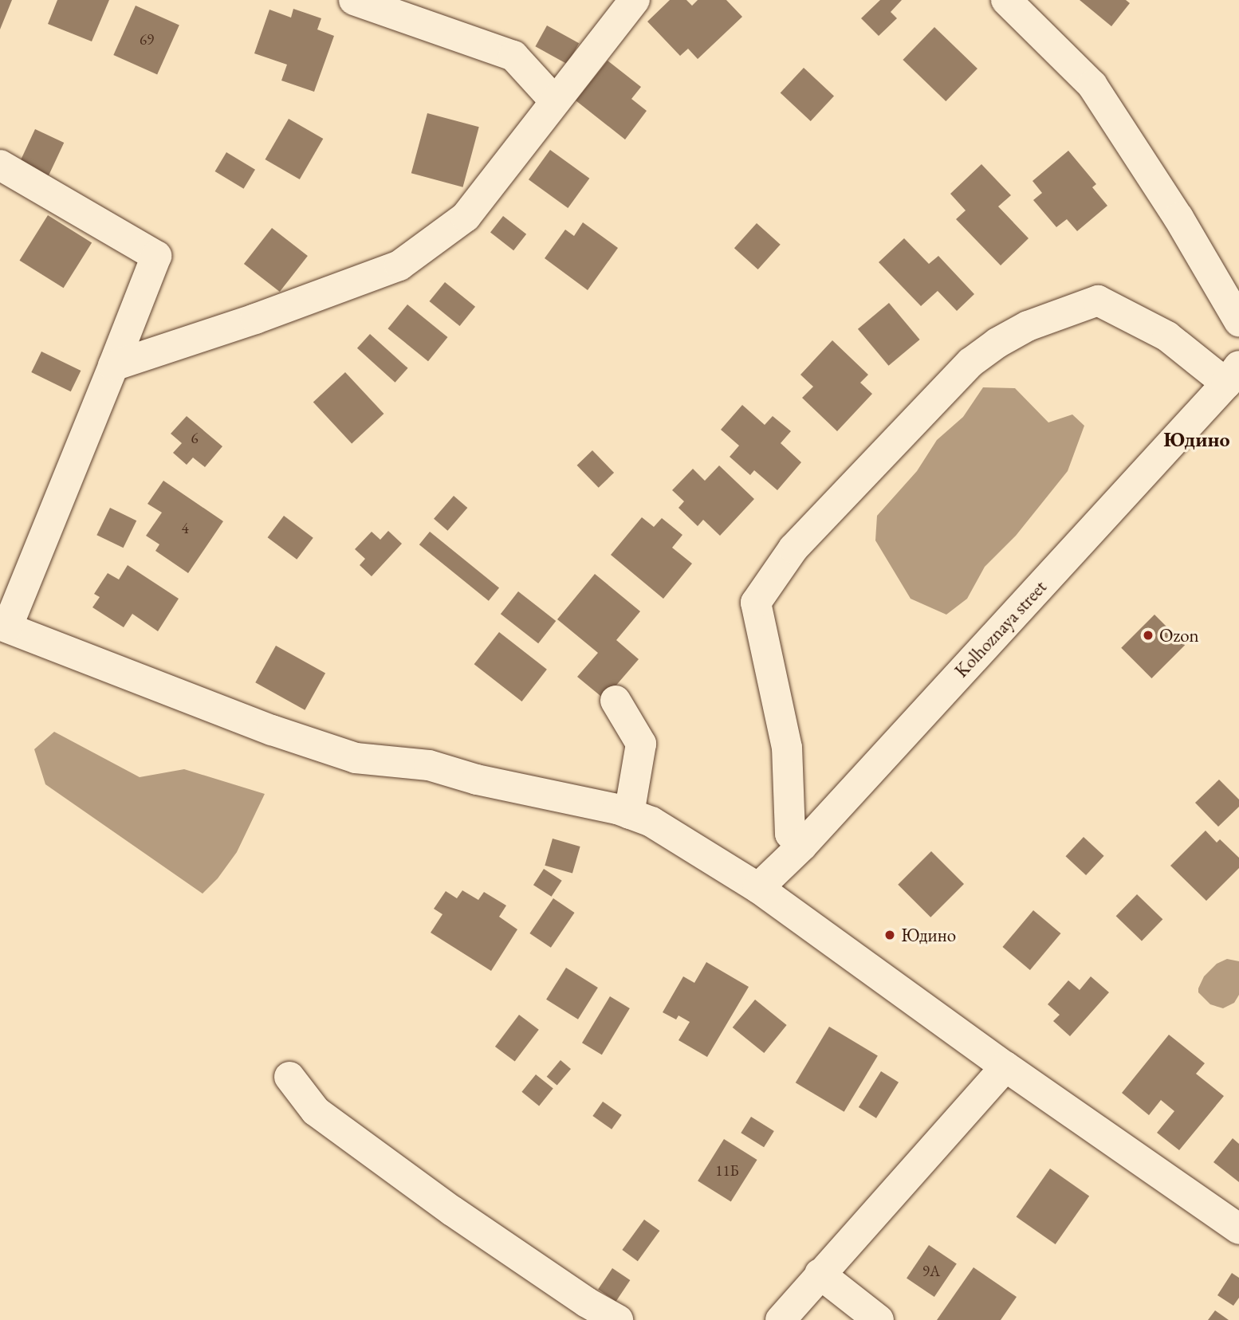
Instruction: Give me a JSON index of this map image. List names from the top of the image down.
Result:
{
  "streets": {
    "street": ["Kolhoznaya street"]
  },
  "districts": ["Юдино"],
  "places": ["Ozon", "Юдино"],
  "house_numbers": [
    "69",
    "6",
    "4",
    "11Б",
    "9А"
  ]
}
